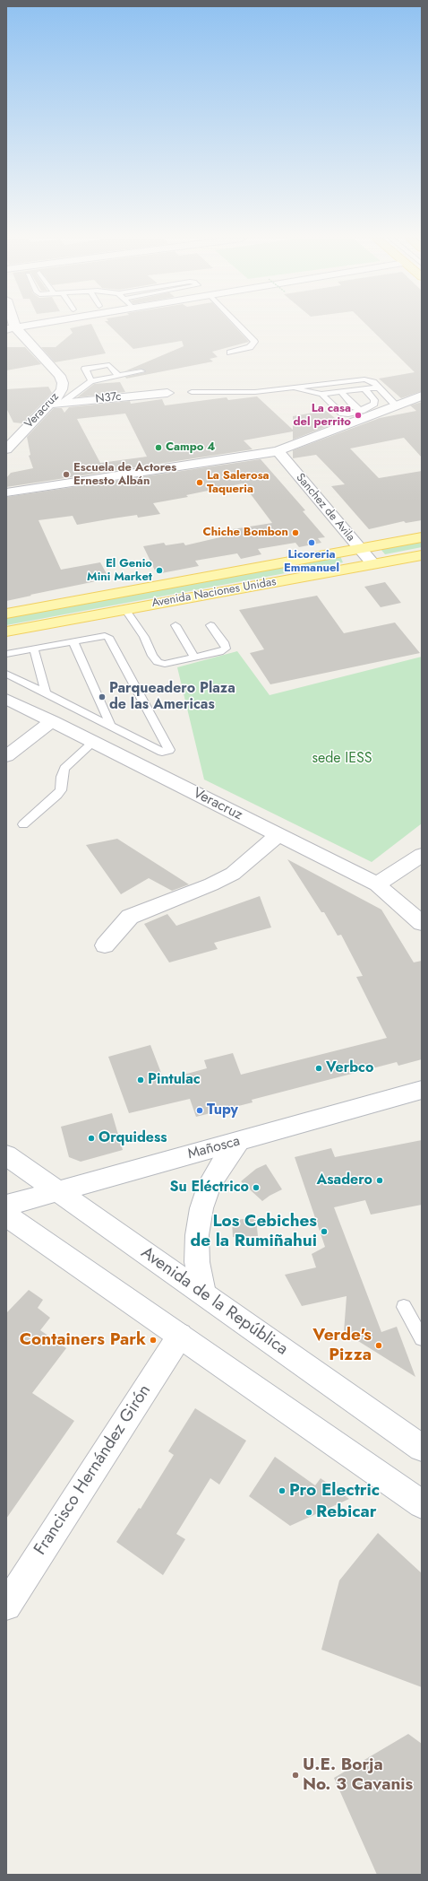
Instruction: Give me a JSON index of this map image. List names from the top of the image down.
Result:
{
  "streets": {
    "main road": ["Avenida Naciones Unidas"],
    "street": [
      "N37c",
      "Veracruz",
      "Sanchez de Avila",
      "Mañosca",
      "Avenida de la República",
      "Francisco Hernández Girón"
    ]
  },
  "crossings": [
    ["N37c", "Veracruz"],
    ["Sanchez de Avila", "Avenida Naciones Unidas"],
    ["Mañosca", "Avenida de la República"]
  ],
  "parks": ["sede IESS"],
  "places": [
    "La casa del perrito",
    "Campo 4",
    "Escuela de Actores Ernesto Albán",
    "La Salerosa Taqueria",
    "Chiche Bombon",
    "Licoreria Emmanuel",
    "El Genio Mini Market",
    "Parqueadero Plaza de las Americas",
    "Verbco",
    "Pintulac",
    "Tupy",
    "Orquidess",
    "Asadero",
    "Su Eléctrico",
    "Los Cebiches de la Rumiñahui",
    "Containers Park",
    "Verde's Pizza",
    "Pro Electric",
    "Rebicar",
    "U.E. Borja No. 3 Cavanis"
  ]
}
